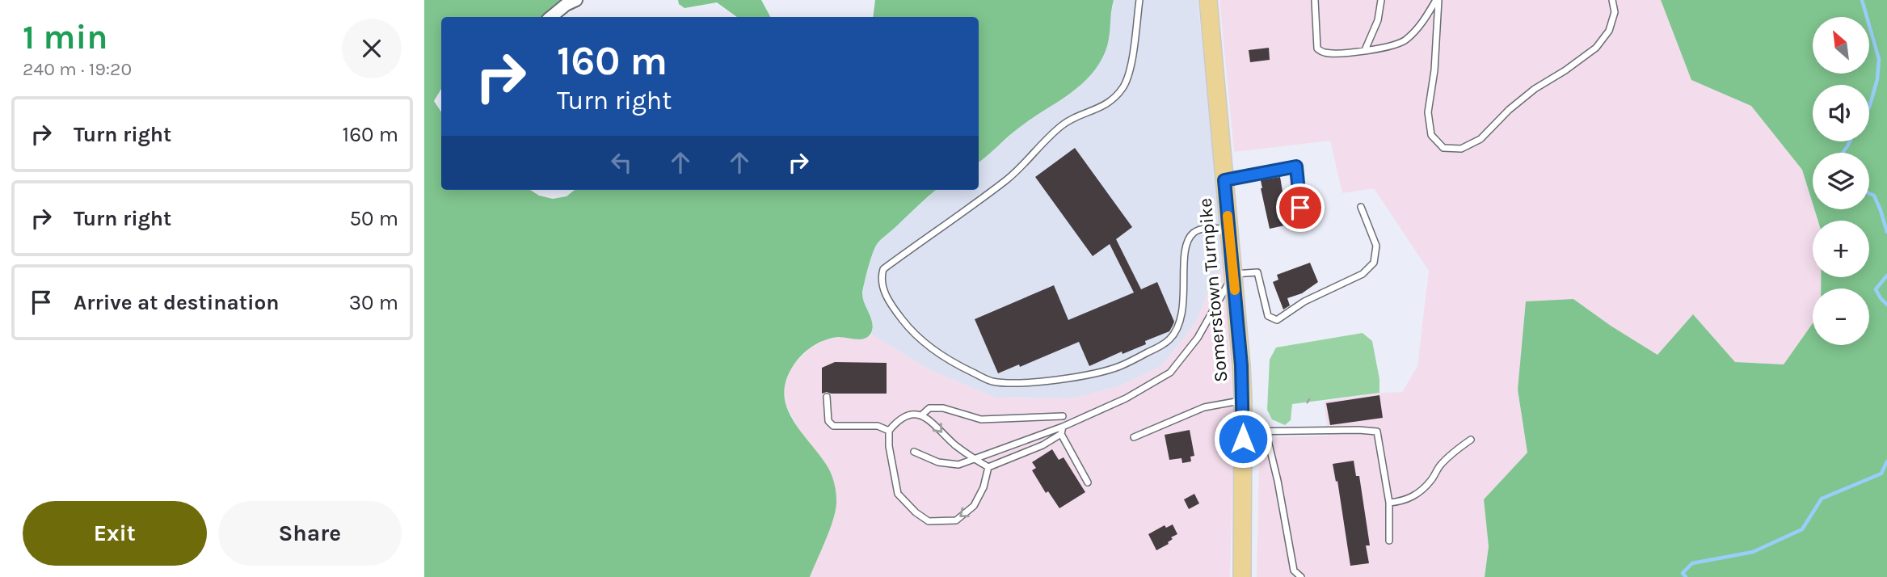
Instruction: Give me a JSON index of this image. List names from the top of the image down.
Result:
{
  "streets": {
    "main road": ["Somerstown Turnpike"]
  },
  "north": "top left",
  "page": {
    "heading": ["1 min", "240 m · 19:20"],
    "map_buttons": ["+", "−"],
    "turn": ["160 m", "Turn right"],
    "list": [
      {
        "name": "Turn right",
        "value": "160 m"
      },
      {
        "name": "Turn right",
        "value": "50 m"
      },
      {
        "name": "Arrive at destination",
        "value": "30 m"
      }
    ],
    "buttons": ["Exit", "Share"]
  }
}
